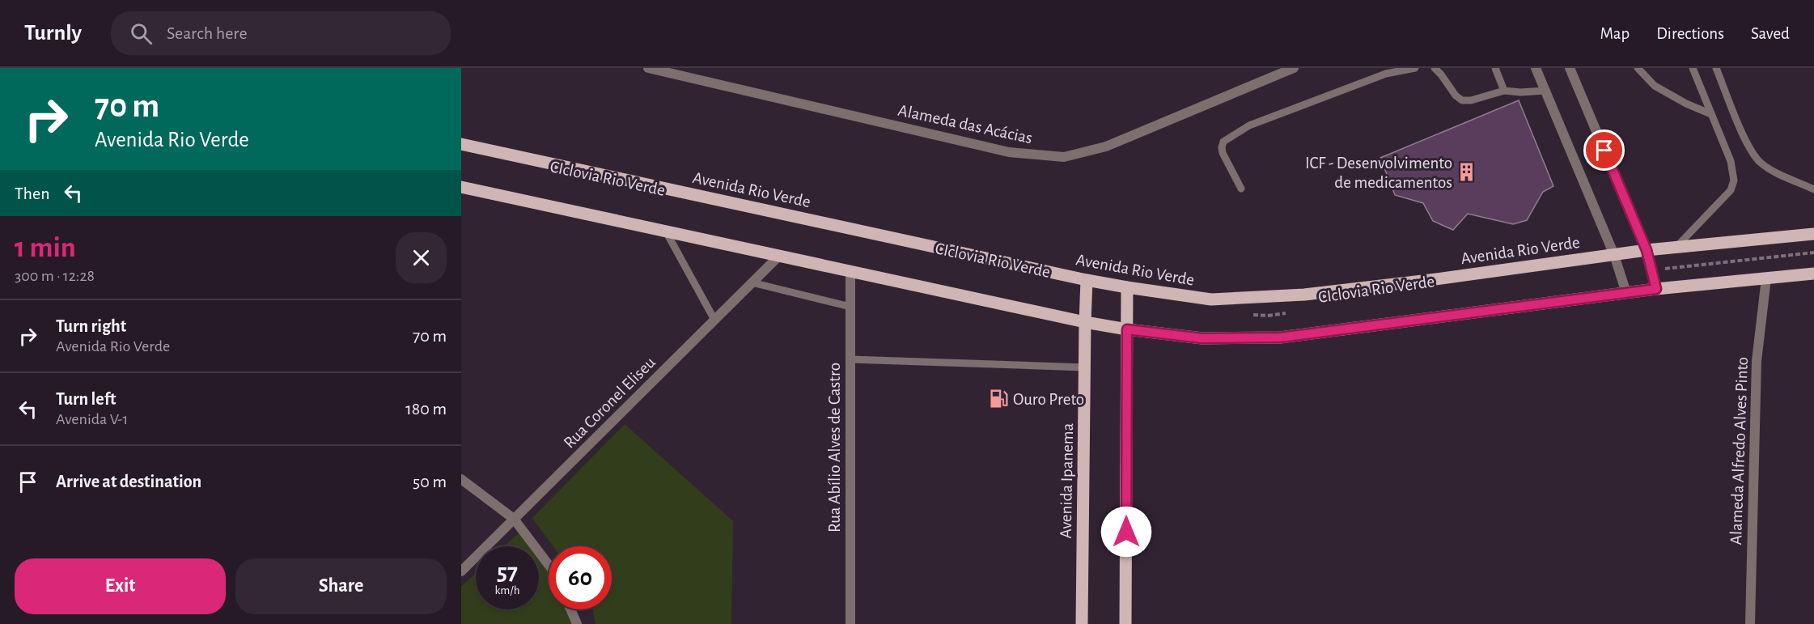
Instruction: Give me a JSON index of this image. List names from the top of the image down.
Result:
{
  "streets": {
    "main road": ["Avenida Rio Verde", "Avenida Ipanema"],
    "street": [
      "Alameda das Acácias",
      "Rua Coronel Eliseu",
      "Rua Abílio Alves de Castro",
      "Alameda Alfredo Alves Pinto"
    ]
  },
  "crossings": [
    ["Avenida Rio Verde", "Avenida Ipanema"]
  ],
  "places": {
    "building": ["ICF - Desenvolvimento de medicamentos"],
    "fuel station": ["Ouro Preto"]
  },
  "page": {
    "header": "Turnly",
    "search": "Search here",
    "nav": ["Map", "Directions", "Saved"],
    "turn": ["70 m", "Avenida Rio Verde"],
    "then": "Then",
    "heading": ["1 min", "300 m · 12:28"],
    "list": [
      {
        "name": "Turn right",
        "note": "Avenida Rio Verde",
        "value": "70 m"
      },
      {
        "name": "Turn left",
        "note": "Avenida V-1",
        "value": "180 m"
      },
      {
        "name": "Arrive at destination",
        "value": "50 m"
      }
    ],
    "speed": "57 km/h",
    "limit": "60",
    "buttons": ["Exit", "Share"]
  }
}
